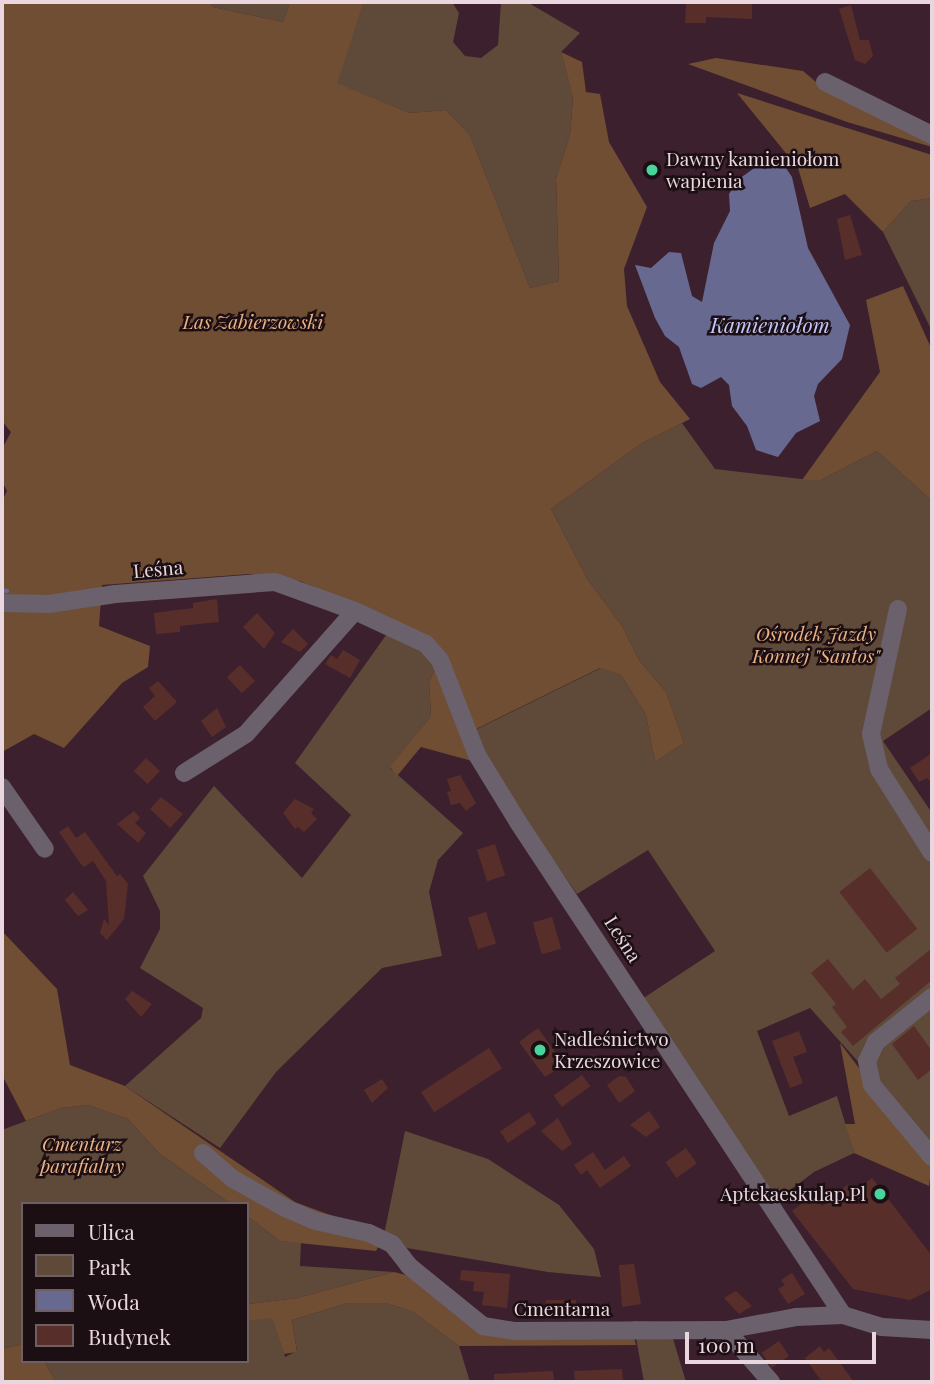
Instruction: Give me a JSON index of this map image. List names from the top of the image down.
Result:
{
  "streets": {
    "street": ["Leśna", "Cmentarna"]
  },
  "crossings": [
    ["Leśna", "Cmentarna"]
  ],
  "water": ["Kamieniołom"],
  "parks": ["Las Zabierzowski", "Ośrodek Jazdy Konnej \"Santos\"", "Cmentarz parafialny"],
  "places": ["Dawny kamieniołom wapienia", "Nadleśnictwo Krzeszowice", "Aptekaeskulap.Pl"],
  "legend": [
    "Ulica",
    "Park",
    "Woda",
    "Budynek"
  ],
  "scale_bar": "100 m"
}
